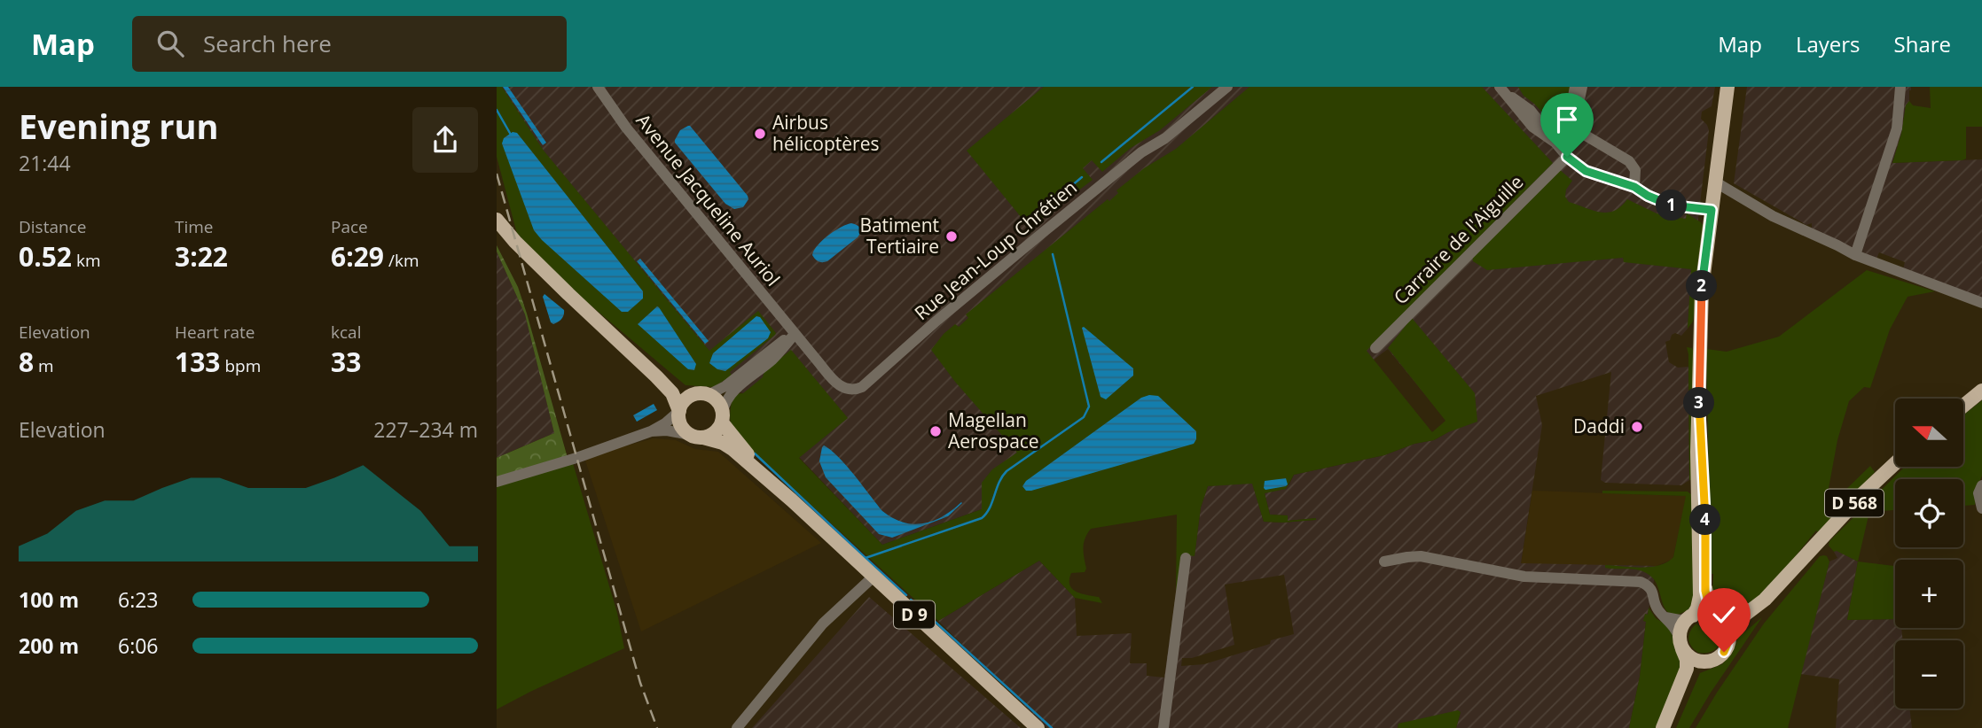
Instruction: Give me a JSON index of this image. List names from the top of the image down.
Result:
{
  "streets": {
    "main road": ["D 568", "D 9"],
    "street": ["Avenue Jacqueline Auriol", "Carraire de l'Aiguille", "Rue Jean-Loup Chrétien"]
  },
  "crossings": [
    ["Avenue Jacqueline Auriol", "Rue Jean-Loup Chrétien"]
  ],
  "places": [
    "Airbus hélicoptères",
    "Batiment Tertiaire",
    "Daddi",
    "Magellan Aerospace"
  ],
  "north": "left",
  "page": {
    "header": "Map",
    "search": "Search here",
    "nav": ["Map", "Layers", "Share"],
    "heading": ["Evening run", "21:44"],
    "pins": [
      "1",
      "2",
      "3",
      "4"
    ],
    "stats": [
      ["Distance", "0.52 km"],
      ["Time", "3:22"],
      ["Pace", "6:29 /km"],
      ["Elevation", "8 m"],
      ["Heart rate", "133 bpm"],
      ["kcal", "33"]
    ],
    "map_buttons": ["+", "−"],
    "chart": ["Elevation", "227–234 m"],
    "list": [
      {
        "name": "100 m",
        "note": "6:23"
      },
      {
        "name": "200 m",
        "note": "6:06"
      }
    ]
  }
}
